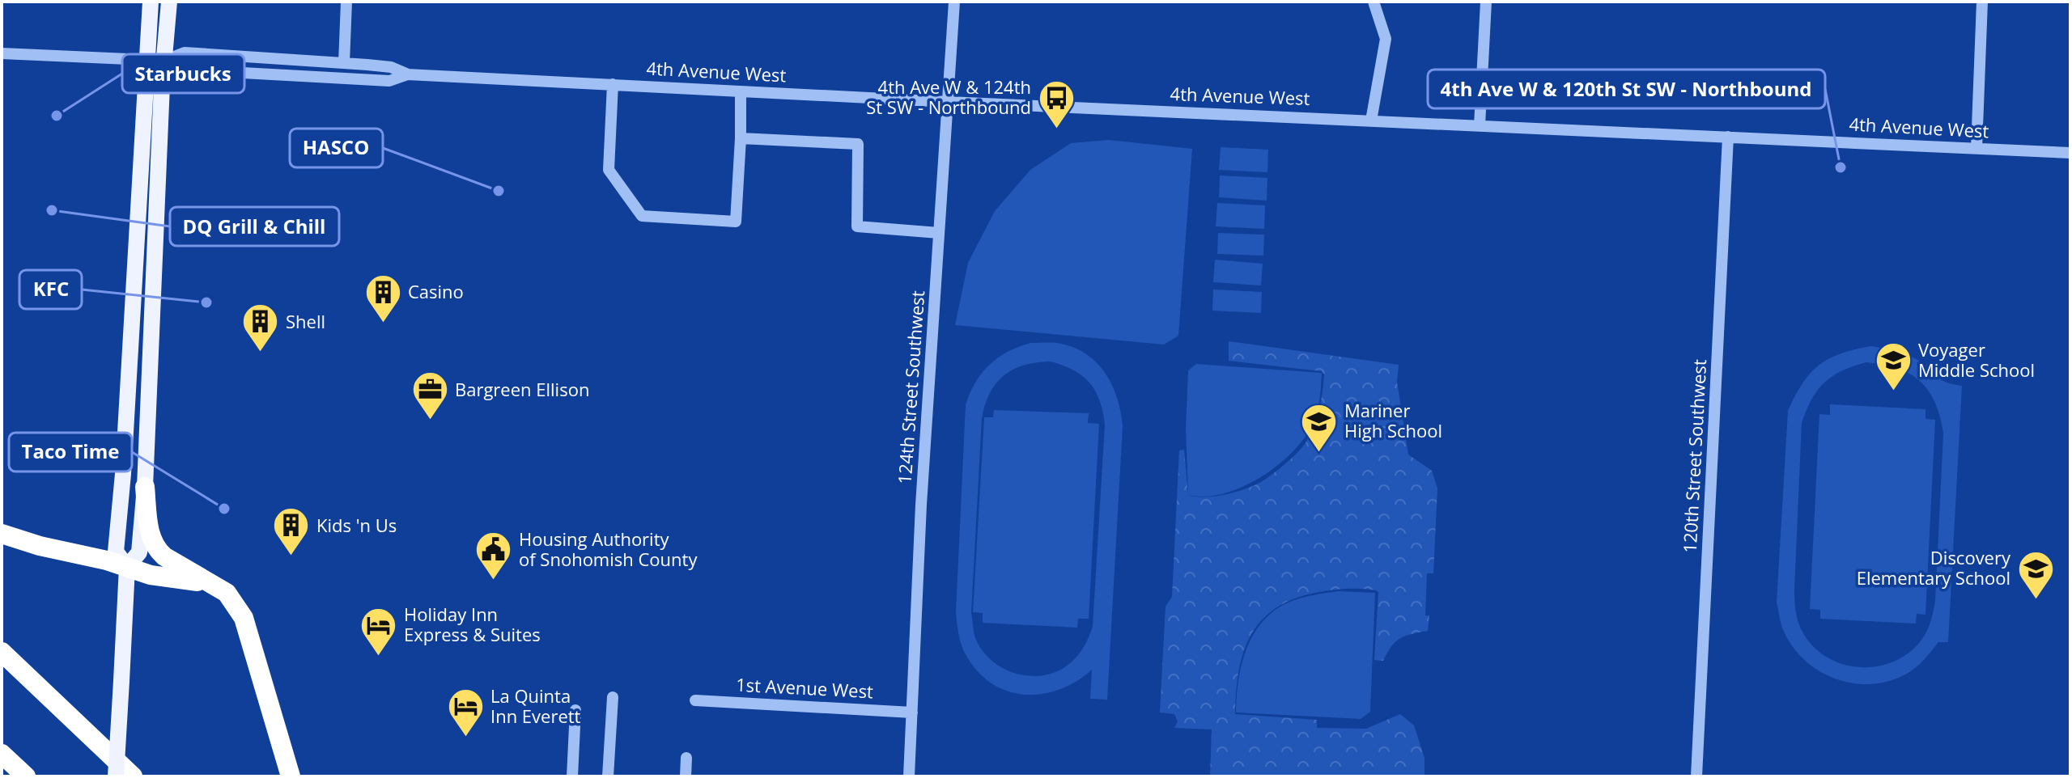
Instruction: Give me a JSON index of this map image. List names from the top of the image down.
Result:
{
  "streets": {
    "street": [
      "4th Avenue West",
      "124th Street Southwest",
      "120th Street Southwest",
      "1st Avenue West"
    ]
  },
  "crossings": [
    ["4th Avenue West", "124th Street Southwest"],
    ["4th Avenue West", "120th Street Southwest"],
    ["124th Street Southwest", "1st Avenue West"]
  ],
  "places": {
    "other": [
      "Starbucks",
      "4th Ave W & 120th St SW - Northbound",
      "HASCO",
      "DQ Grill & Chill",
      "KFC",
      "Taco Time"
    ],
    "bus stop": ["4th Ave W & 124th St SW - Northbound"],
    "building": ["Casino", "Shell", "Kids 'n Us"],
    "school or university": ["Voyager Middle School", "Mariner High School", "Discovery Elementary School"],
    "office": ["Bargreen Ellison"],
    "public building": ["Housing Authority of Snohomish County"],
    "hotel": ["Holiday Inn Express & Suites", "La Quinta Inn Everett"]
  }
}
